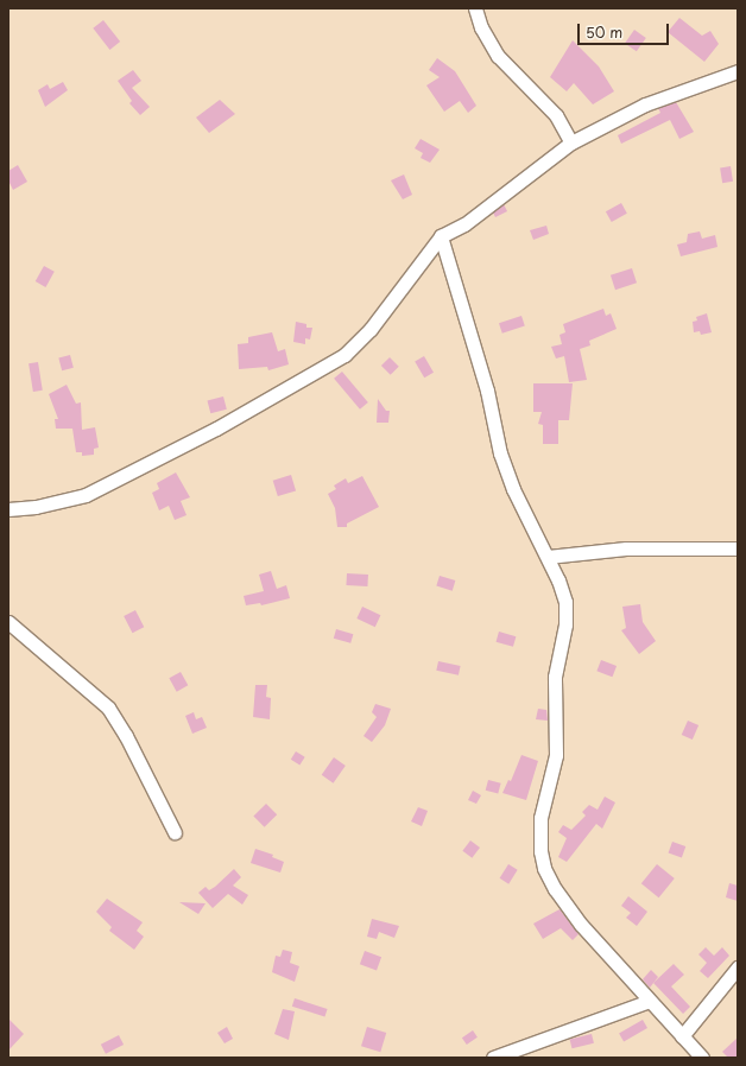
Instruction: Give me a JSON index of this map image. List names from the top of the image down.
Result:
{
  "scale_bar": "50 m"
}
